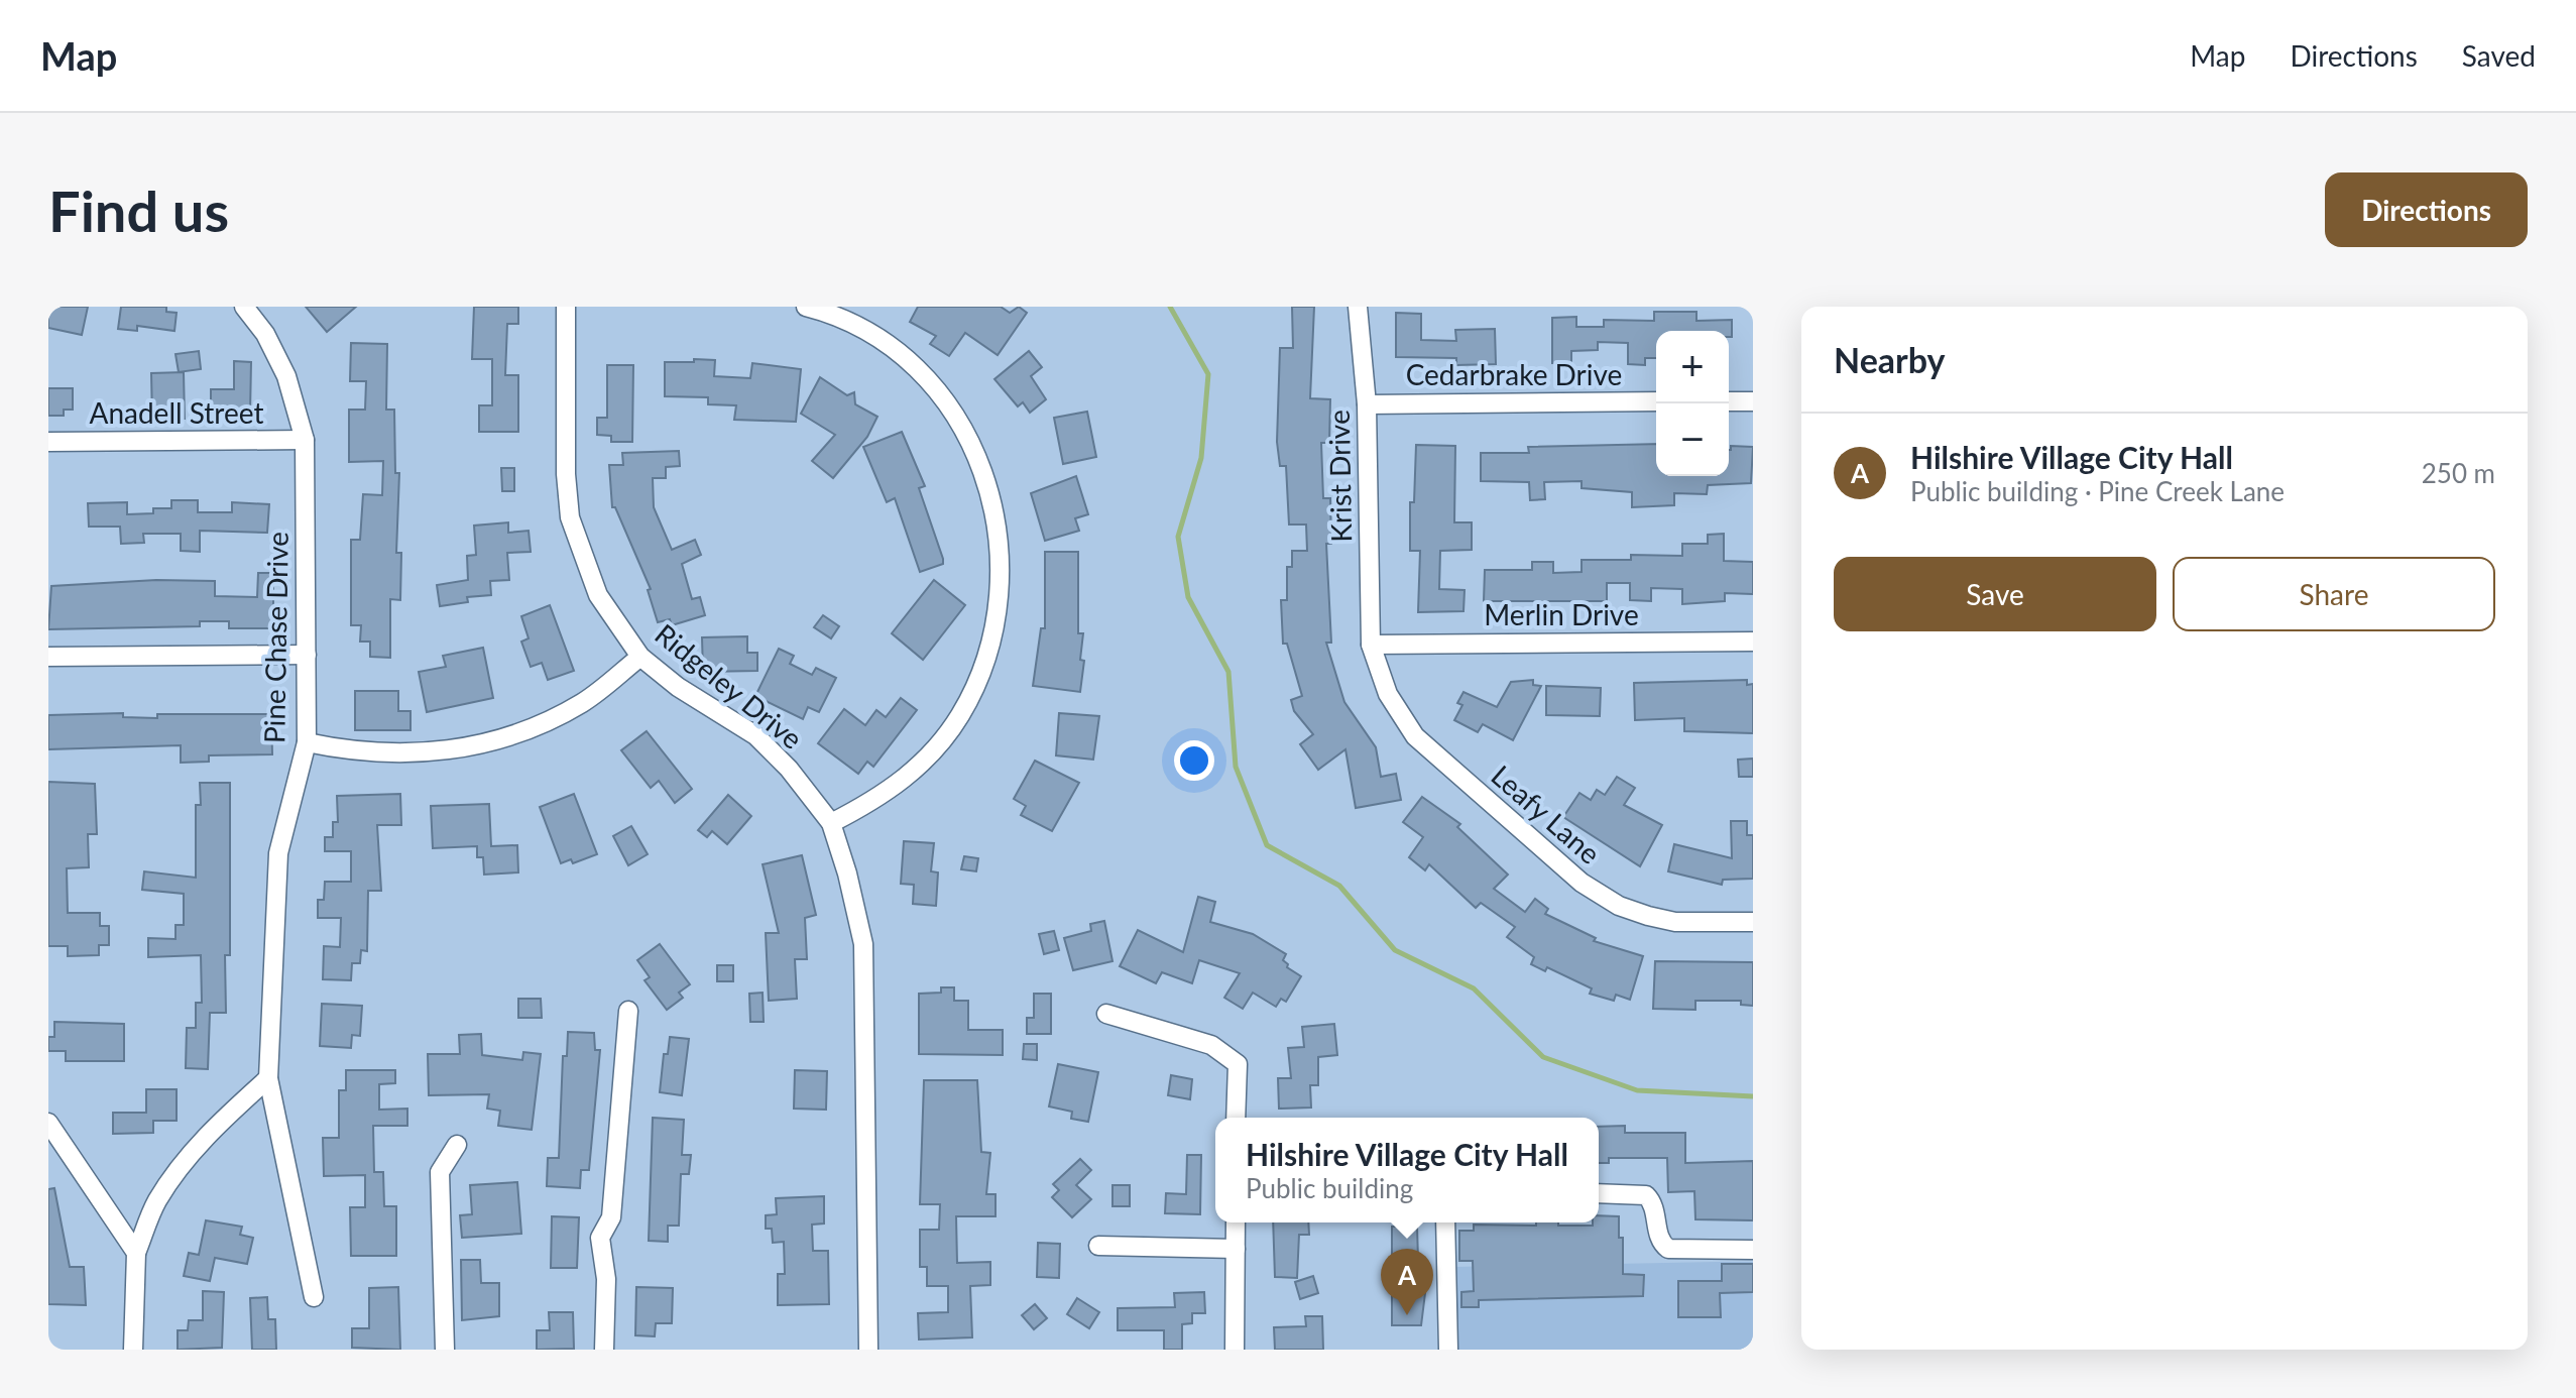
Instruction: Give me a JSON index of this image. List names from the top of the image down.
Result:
{
  "streets": {
    "street": [
      "Cedarbrake Drive",
      "Anadell Street",
      "Krist Drive",
      "Merlin Drive",
      "Pine Chase Drive",
      "Ridgeley Drive",
      "Leafy Lane"
    ]
  },
  "crossings": [
    ["Cedarbrake Drive", "Krist Drive"],
    ["Anadell Street", "Pine Chase Drive"],
    ["Krist Drive", "Merlin Drive"],
    ["Krist Drive", "Leafy Lane"],
    ["Merlin Drive", "Leafy Lane"]
  ],
  "page": {
    "header": "Map",
    "nav": ["Map", "Directions", "Saved"],
    "buttons": [
      "Directions",
      ["Save", "Share"]
    ],
    "title": "Find us",
    "heading": "Nearby",
    "map_buttons": ["+", "−"],
    "list": [
      {
        "mark": "A",
        "name": "Hilshire Village City Hall",
        "note": "Public building · Pine Creek Lane",
        "value": "250 m"
      }
    ],
    "popup": ["Hilshire Village City Hall", "Public building"],
    "pins": "A"
  }
}
